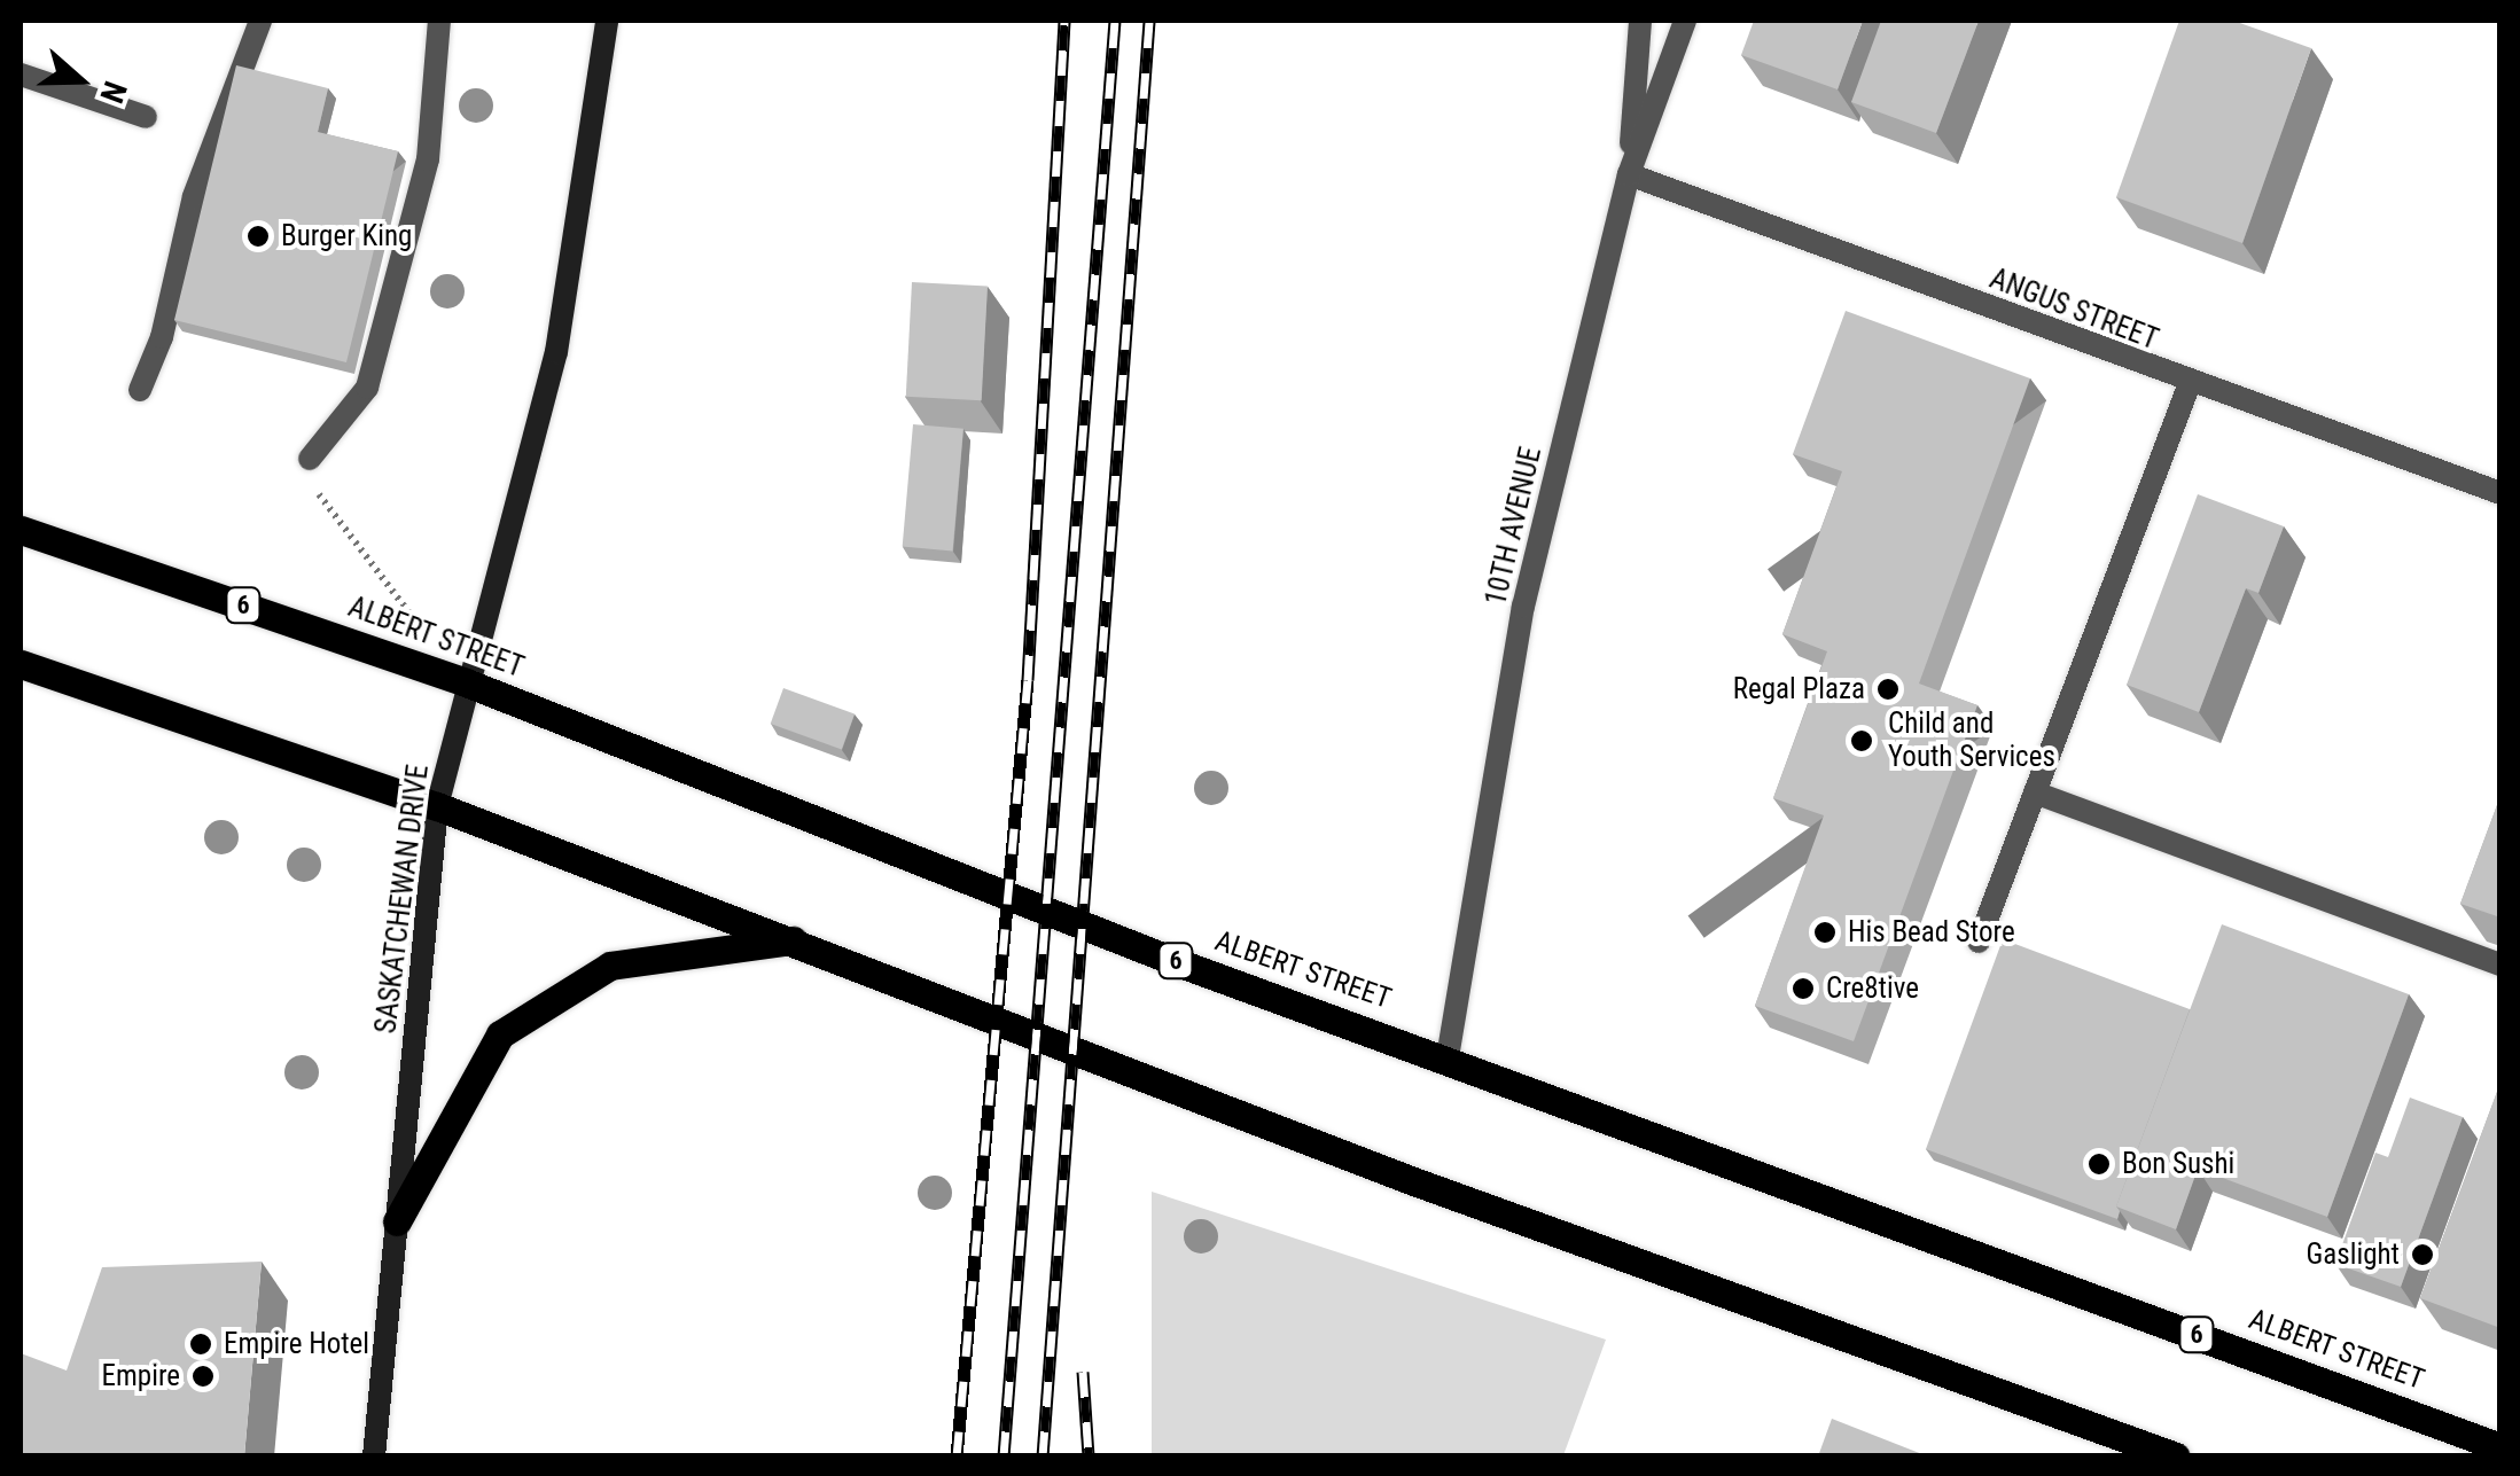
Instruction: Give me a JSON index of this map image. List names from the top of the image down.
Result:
{
  "streets": {
    "main road": ["6", "ALBERT STREET", "SASKATCHEWAN DRIVE"],
    "street": ["ANGUS STREET", "10TH AVENUE"]
  },
  "crossings": [
    ["ANGUS STREET", "10TH AVENUE"],
    ["10TH AVENUE", "ALBERT STREET"],
    ["ALBERT STREET", "SASKATCHEWAN DRIVE"]
  ],
  "places": [
    "Burger King",
    "Regal Plaza",
    "Child and Youth Services",
    "His Bead Store",
    "Cre8tive",
    "Bon Sushi",
    "Gaslight",
    "Empire Hotel",
    "Empire"
  ],
  "north": "right"
}
